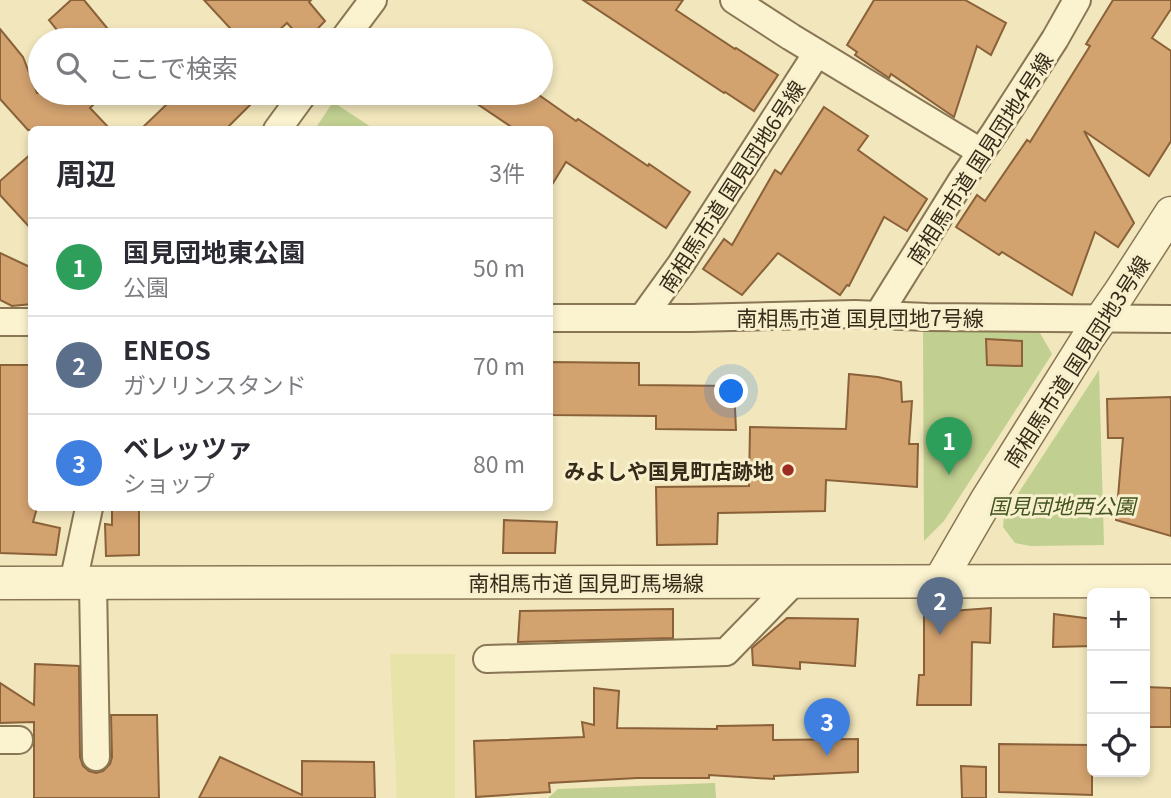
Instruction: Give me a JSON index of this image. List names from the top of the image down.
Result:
{
  "streets": {
    "street": [
      "南相馬市道 国見団地4号線",
      "南相馬市道 国見団地6号線",
      "南相馬市道 国見団地7号線",
      "南相馬市道 国見団地3号線",
      "南相馬市道 国見町馬場線"
    ]
  },
  "crossings": [
    ["南相馬市道 国見団地4号線", "南相馬市道 国見団地7号線"],
    ["南相馬市道 国見団地6号線", "南相馬市道 国見団地7号線"],
    ["南相馬市道 国見団地7号線", "南相馬市道 国見団地3号線"],
    ["南相馬市道 国見団地3号線", "南相馬市道 国見町馬場線"]
  ],
  "parks": ["国見団地西公園"],
  "places": ["みよしや国見町店跡地"],
  "page": {
    "search": "ここで検索",
    "heading": ["周辺", "3件"],
    "list": [
      {
        "mark": "1",
        "name": "国見団地東公園",
        "note": "公園",
        "value": "50 m"
      },
      {
        "mark": "2",
        "name": "ENEOS",
        "note": "ガソリンスタンド",
        "value": "70 m"
      },
      {
        "mark": "3",
        "name": "ベレッツァ",
        "note": "ショップ",
        "value": "80 m"
      }
    ],
    "pins": ["1", "2", "3"],
    "map_buttons": ["+", "−"]
  }
}
